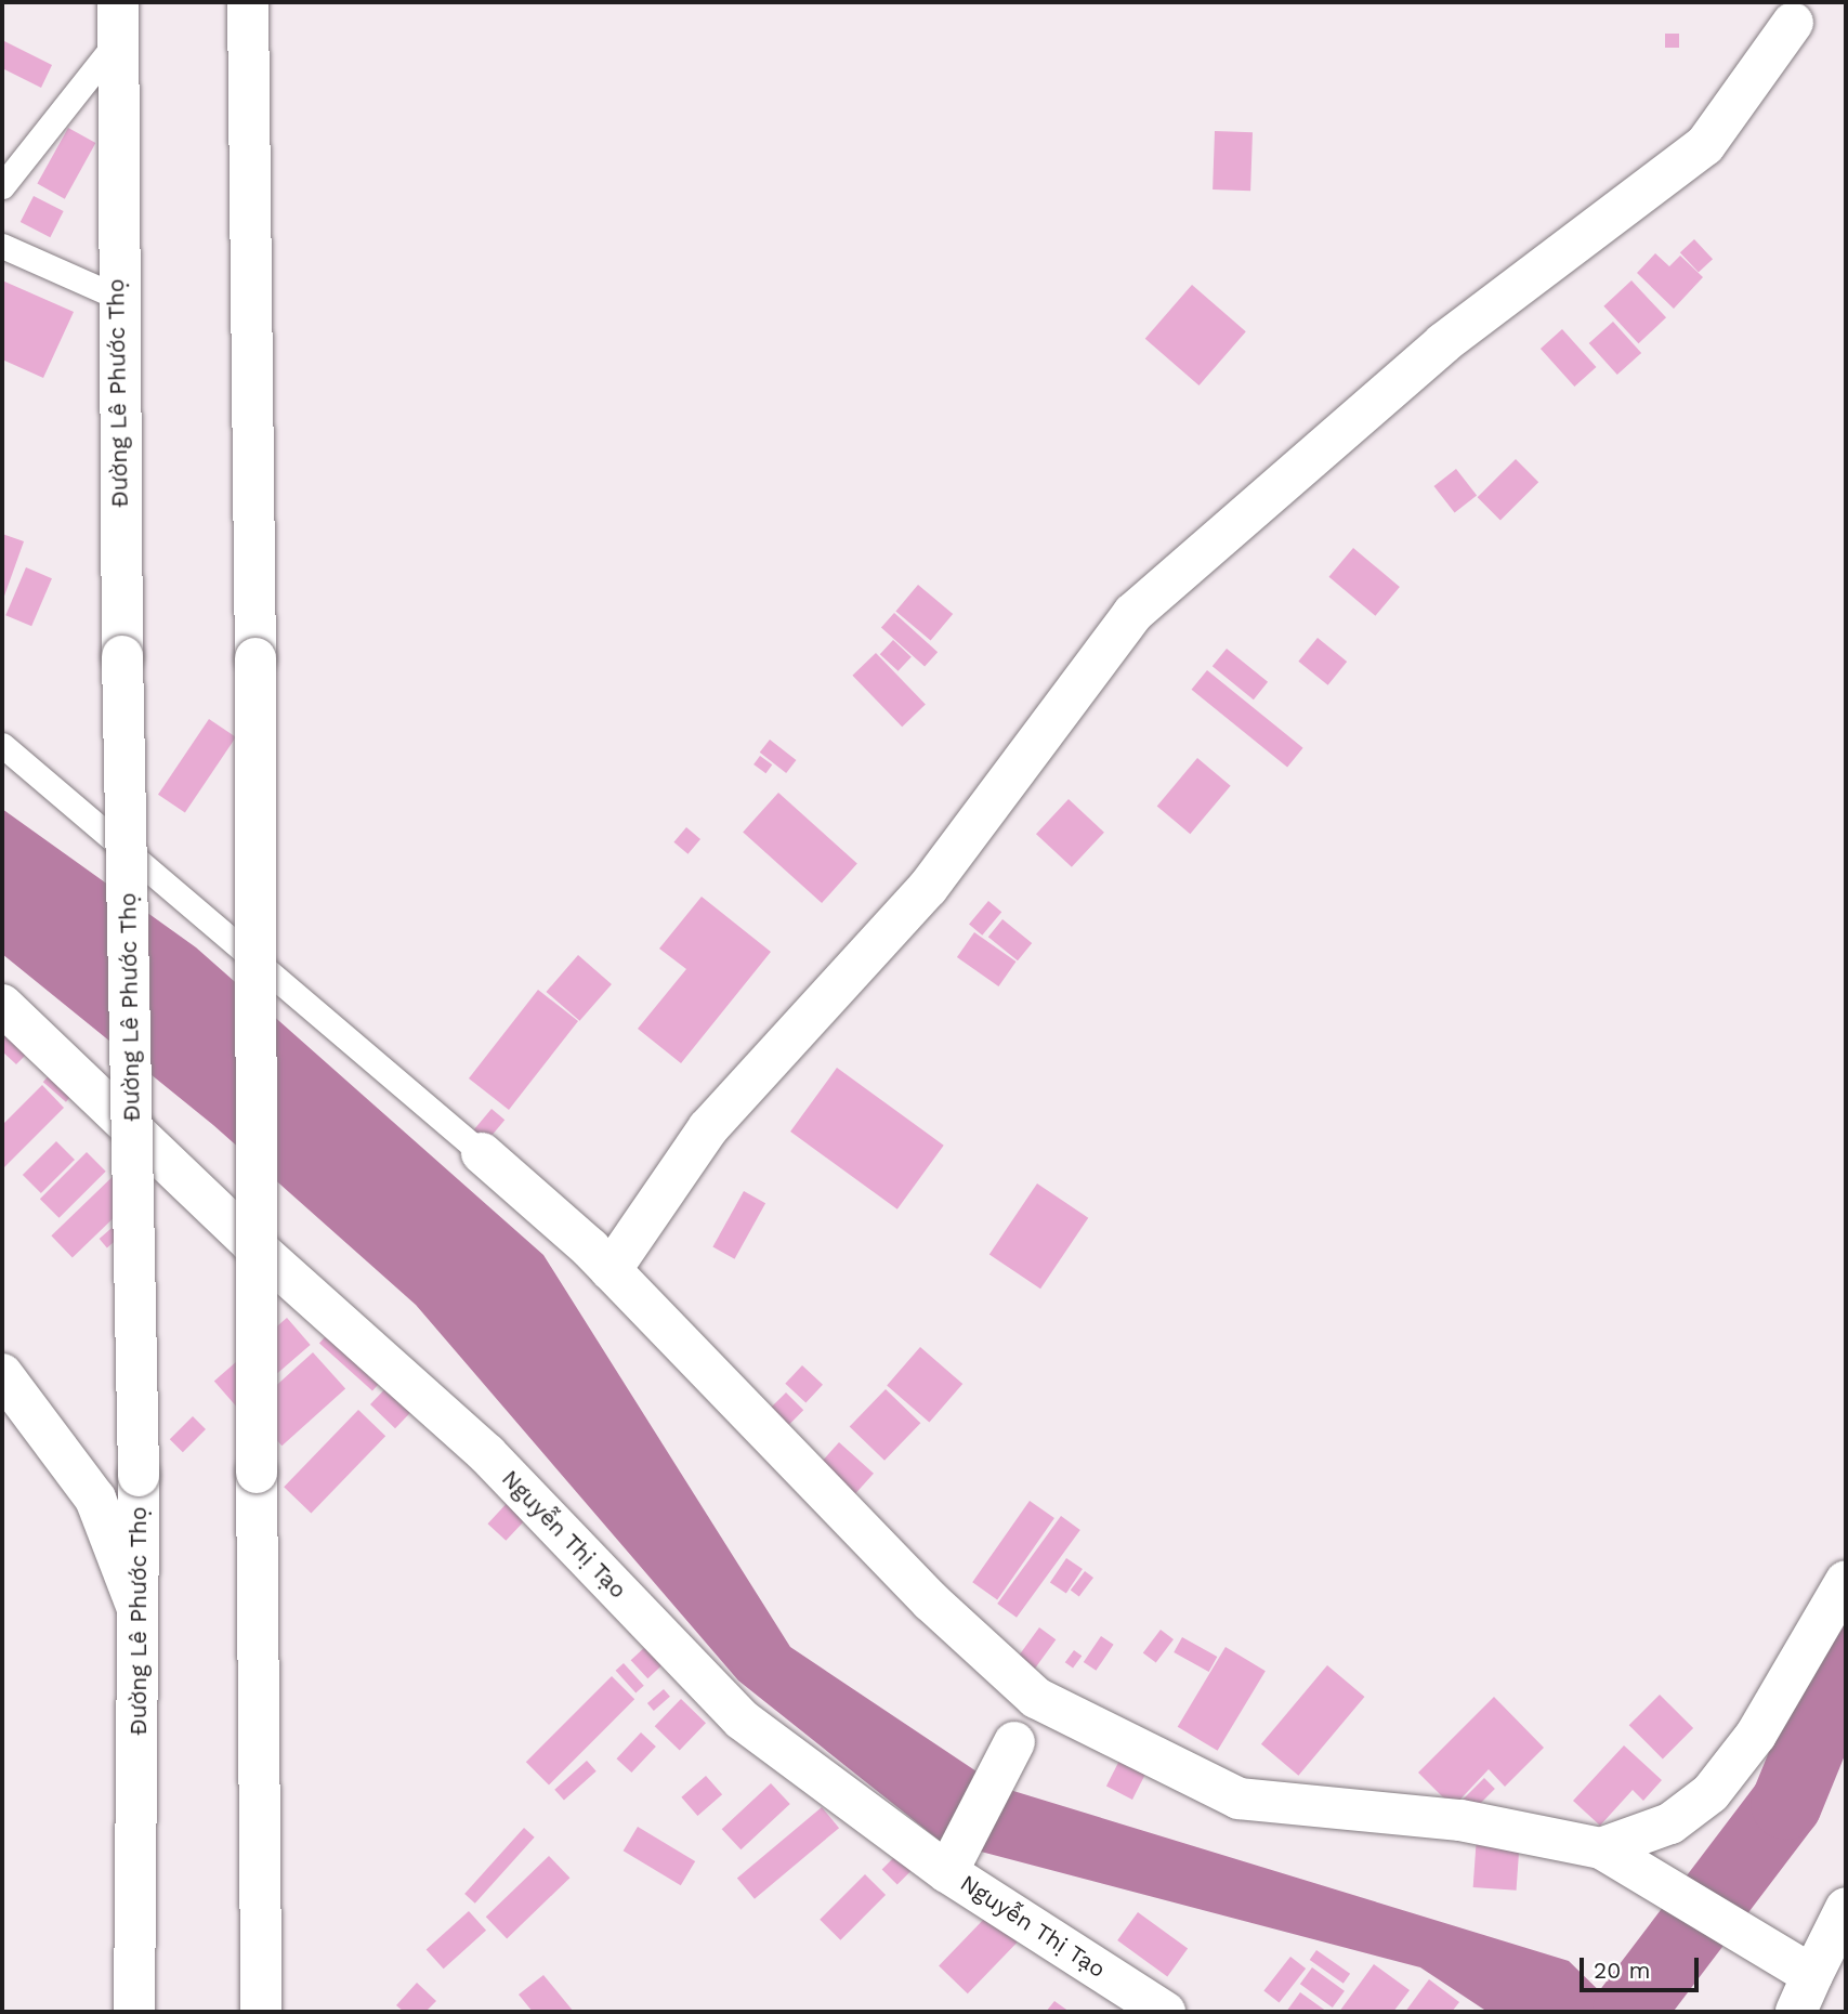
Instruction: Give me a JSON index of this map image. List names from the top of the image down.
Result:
{
  "streets": {
    "street": ["Đường Lê Phước Thọ", "Nguyễn Thị Tạo"]
  },
  "scale_bar": "20 m"
}
